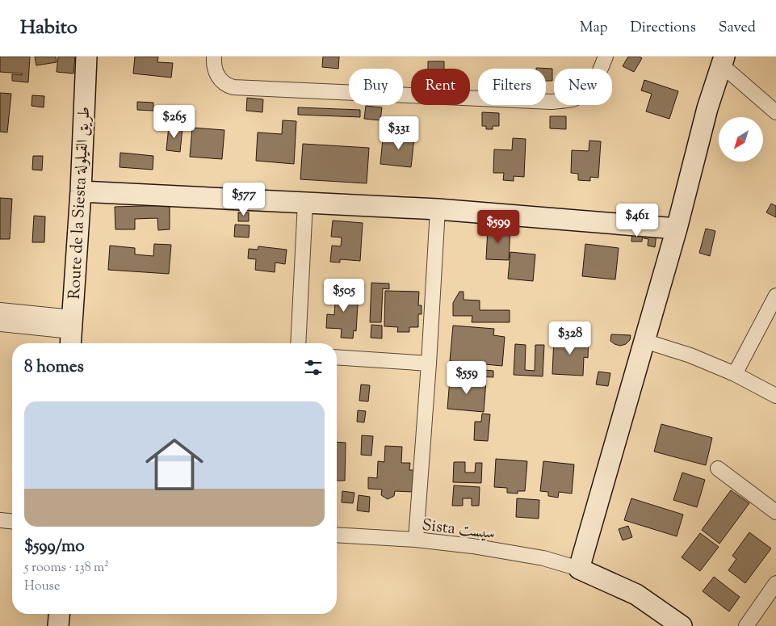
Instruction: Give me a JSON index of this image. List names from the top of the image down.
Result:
{
  "streets": {
    "main road": ["Route de la Siesta طريق القيلولة"],
    "street": ["Sista سيست"]
  },
  "north": "bottom left",
  "page": {
    "header": "Habito",
    "nav": ["Map", "Directions", "Saved"],
    "chip": [
      "Buy",
      "Rent",
      "Filters",
      "New"
    ],
    "price": [
      "$265",
      "$331",
      "$577",
      "$461",
      "$599",
      "$505",
      "$328",
      "$559"
    ],
    "heading": "8 homes",
    "list": [
      {
        "name": "$599/mo",
        "note": "5 rooms · 138 m² · House"
      }
    ]
  }
}
